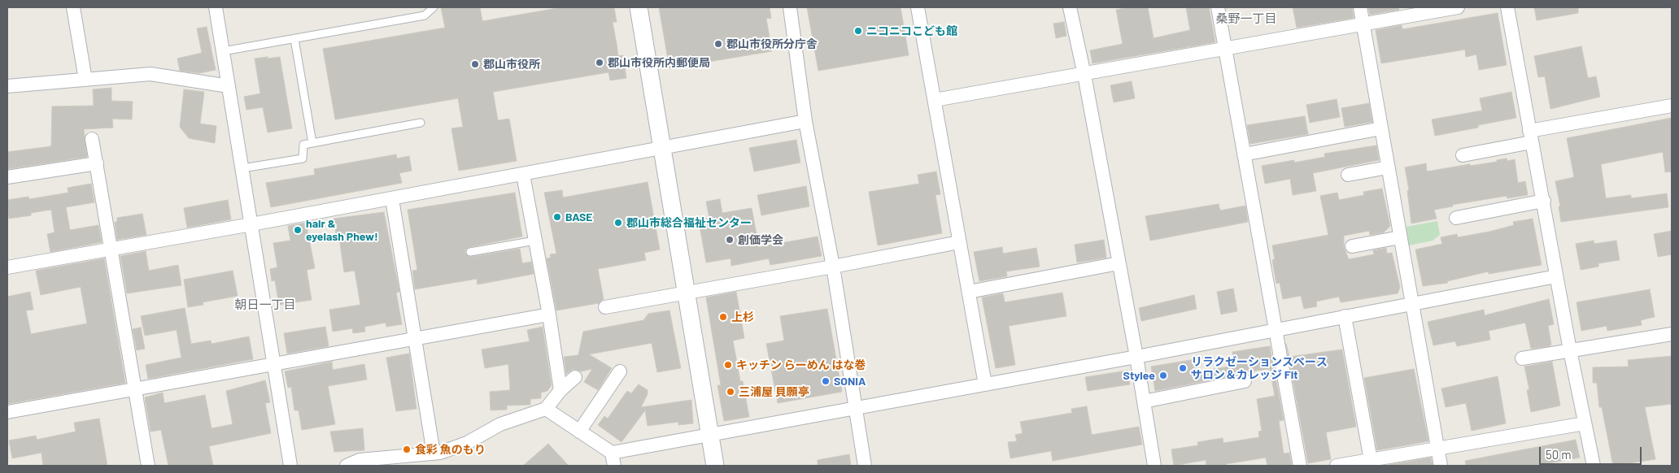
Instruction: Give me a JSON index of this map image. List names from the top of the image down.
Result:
{
  "districts": ["桑野一丁目", "朝日一丁目"],
  "places": [
    "ニコニコこども館",
    "郡山市役所分庁舎",
    "郡山市役所内郵便局",
    "郡山市役所",
    "BASE",
    "郡山市総合福祉センター",
    "hair & eyelash Phew!",
    "創価学会",
    "上杉",
    "キッチン らーめん はな巻",
    "リラクゼーションスペース サロン＆カレッジ Fit",
    "Stylee",
    "SONIA",
    "三浦屋 貝願亭",
    "食彩 魚のもり"
  ],
  "scale_bar": "50 m"
}
